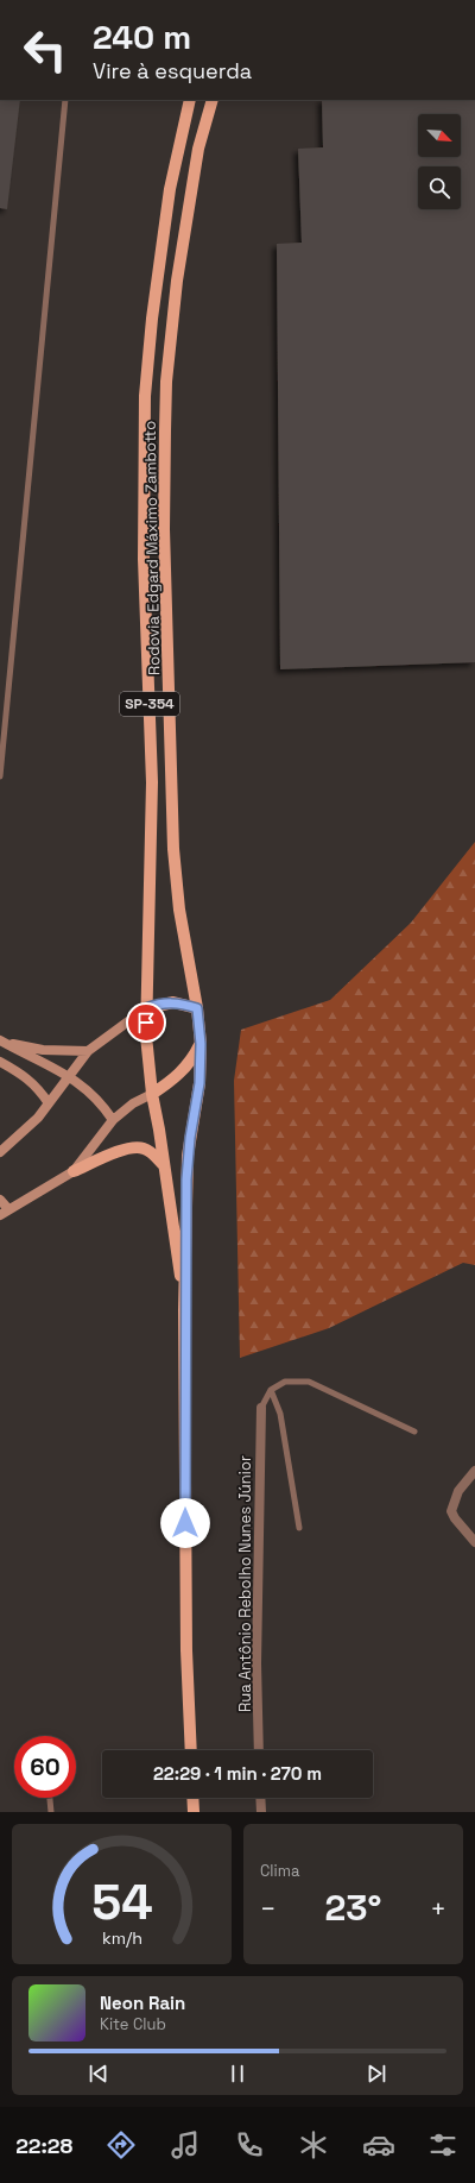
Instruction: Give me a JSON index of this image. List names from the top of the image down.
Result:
{
  "streets": {
    "main road": ["Rodovia Edgard Máximo Zambotto", "SP-354"],
    "street": ["Rua Antônio Rebolho Nunes Júnior"]
  },
  "north": "bottom right",
  "page": {
    "turn": ["240 m", "Vire à esquerda"],
    "limit": "60",
    "trip": "22:29 · 1 min · 270 m",
    "tile": "Clima",
    "heat": ["−", "23°", "+"],
    "song": ["Neon Rain", "Kite Club"],
    "tabs": "22:28",
    "gauge": ["54", "km/h"]
  }
}
